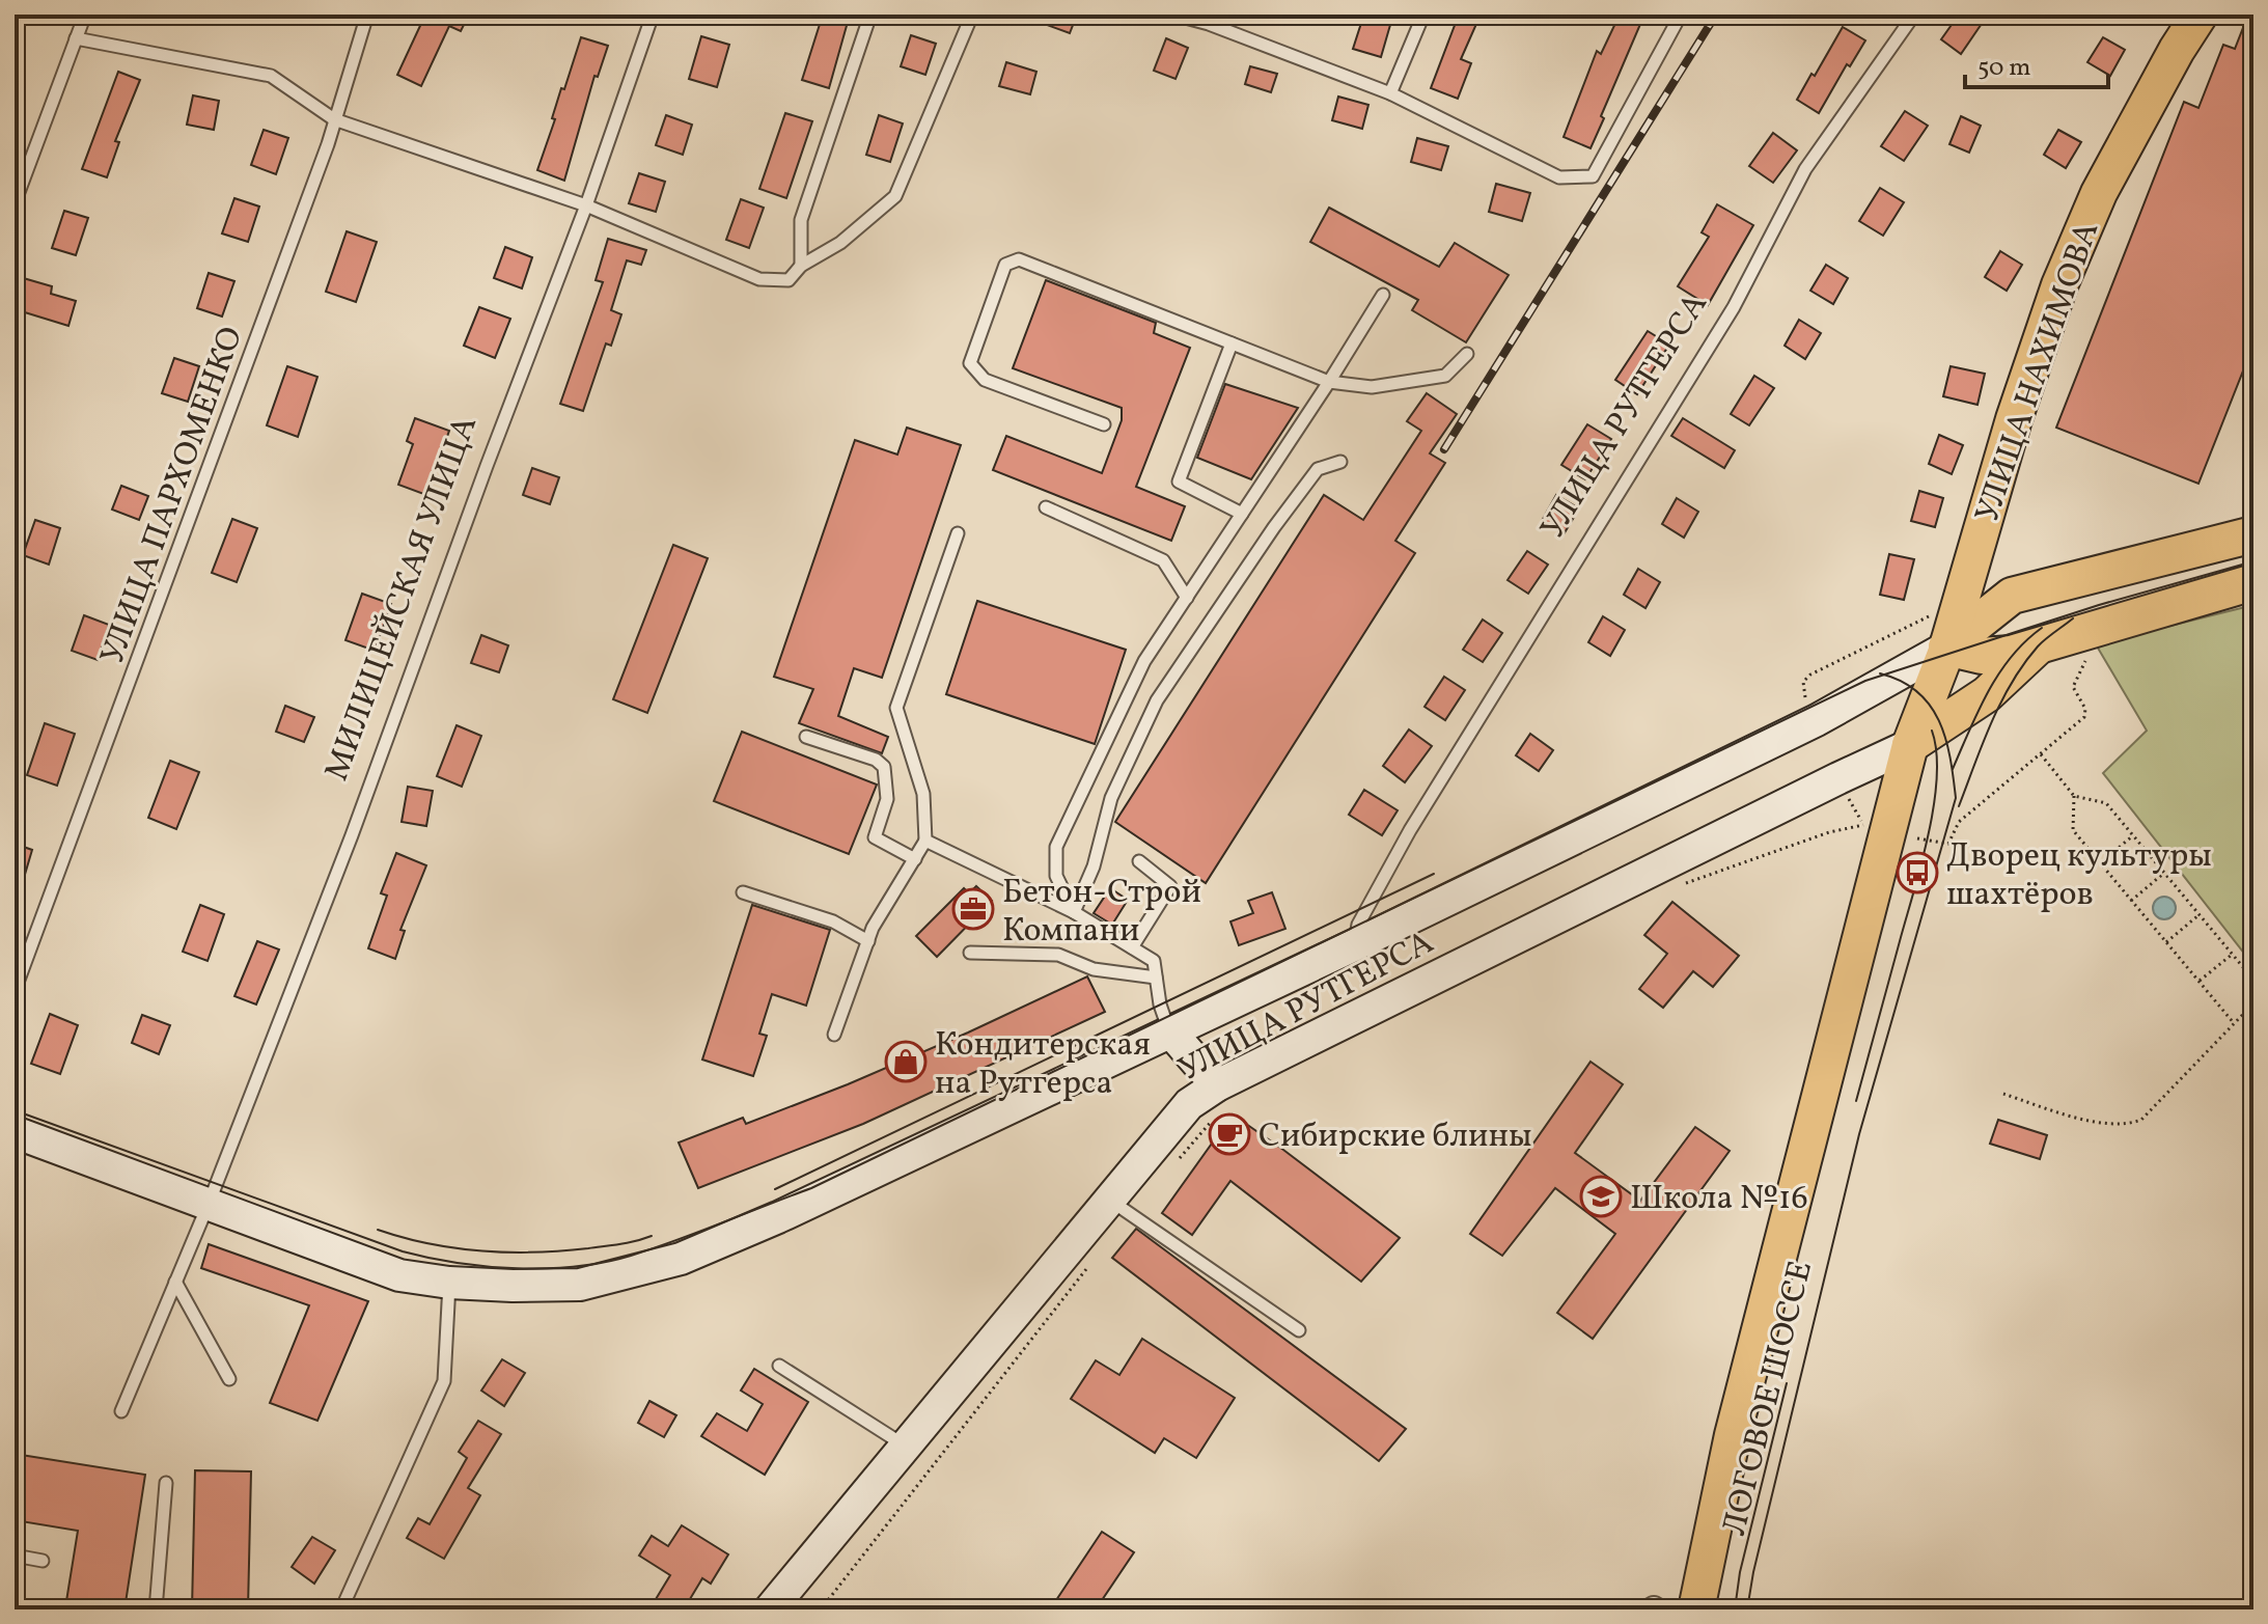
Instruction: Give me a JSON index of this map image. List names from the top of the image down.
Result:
{
  "streets": {
    "main road": ["УЛИЦА НАХИМОВА", "УЛИЦА РУТГЕРСА", "ЛОГОВОЕ ШОССЕ"],
    "lane": ["УЛИЦА ПАРХОМЕНКО", "МИЛИЦЕЙСКАЯ УЛИЦА"]
  },
  "crossings": [
    ["УЛИЦА НАХИМОВА", "УЛИЦА РУТГЕРСА"],
    ["УЛИЦА НАХИМОВА", "ЛОГОВОЕ ШОССЕ"],
    ["УЛИЦА РУТГЕРСА", "ЛОГОВОЕ ШОССЕ"]
  ],
  "places": {
    "bus stop": ["Дворец культуры шахтёров"],
    "office": ["Бетон-Строй Компани"],
    "shop": ["Кондитерская на Рутгерса"],
    "cafe": ["Сибирские блины"],
    "school or university": ["Школа №16"]
  },
  "scale_bar": "50 m"
}
